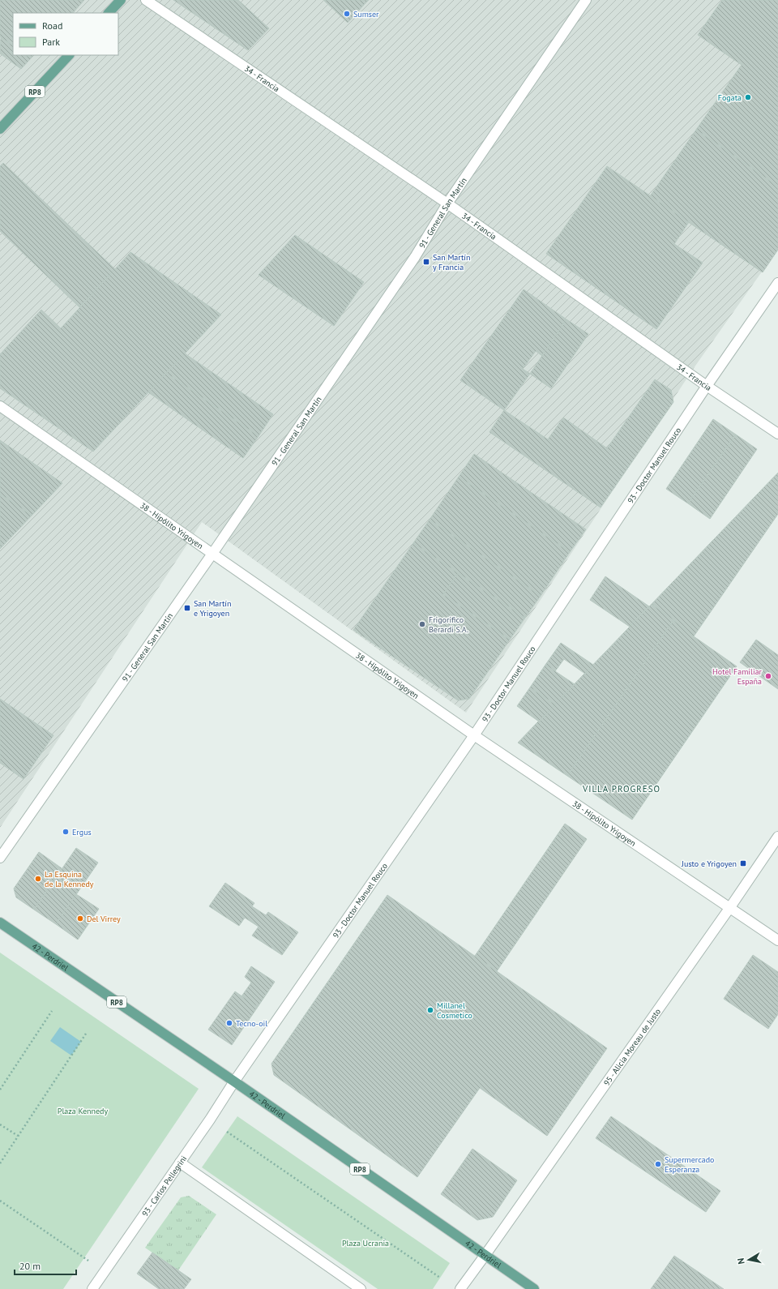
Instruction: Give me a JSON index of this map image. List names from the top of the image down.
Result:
{
  "streets": {
    "main road": ["RP8", "42 - Perdriel"],
    "street": [
      "34 - Francia",
      "91 - General San Martín",
      "93 - Doctor Manuel Rouco",
      "38 - Hipólito Yrigoyen",
      "95 - Alicia Moreau de Justo",
      "93 - Carlos Pellegrini"
    ]
  },
  "crossings": [
    ["34 - Francia", "91 - General San Martín"],
    ["34 - Francia", "93 - Doctor Manuel Rouco"],
    ["91 - General San Martín", "38 - Hipólito Yrigoyen"],
    ["93 - Doctor Manuel Rouco", "38 - Hipólito Yrigoyen"],
    ["93 - Doctor Manuel Rouco", "42 - Perdriel"],
    ["93 - Doctor Manuel Rouco", "93 - Carlos Pellegrini"],
    ["38 - Hipólito Yrigoyen", "95 - Alicia Moreau de Justo"],
    ["42 - Perdriel", "95 - Alicia Moreau de Justo"],
    ["42 - Perdriel", "93 - Carlos Pellegrini"]
  ],
  "districts": ["VILLA PROGRESO"],
  "parks": ["Plaza Kennedy", "Plaza Ucrania"],
  "places": {
    "other": [
      "Sumser",
      "Fogata",
      "Frigorifico Berardi S.A.",
      "Hotel Familiar España",
      "Ergus",
      "La Esquina de la Kennedy",
      "Del Virrey",
      "Millanel Cosmetico",
      "Tecno-oil",
      "Supermercado Esperanza"
    ],
    "transit": ["San Martín y Francia", "San Martín e Yrigoyen", "Justo e Yrigoyen"]
  },
  "legend": ["Road", "Park"],
  "scale_bar": "20 m",
  "north": "left"
}
